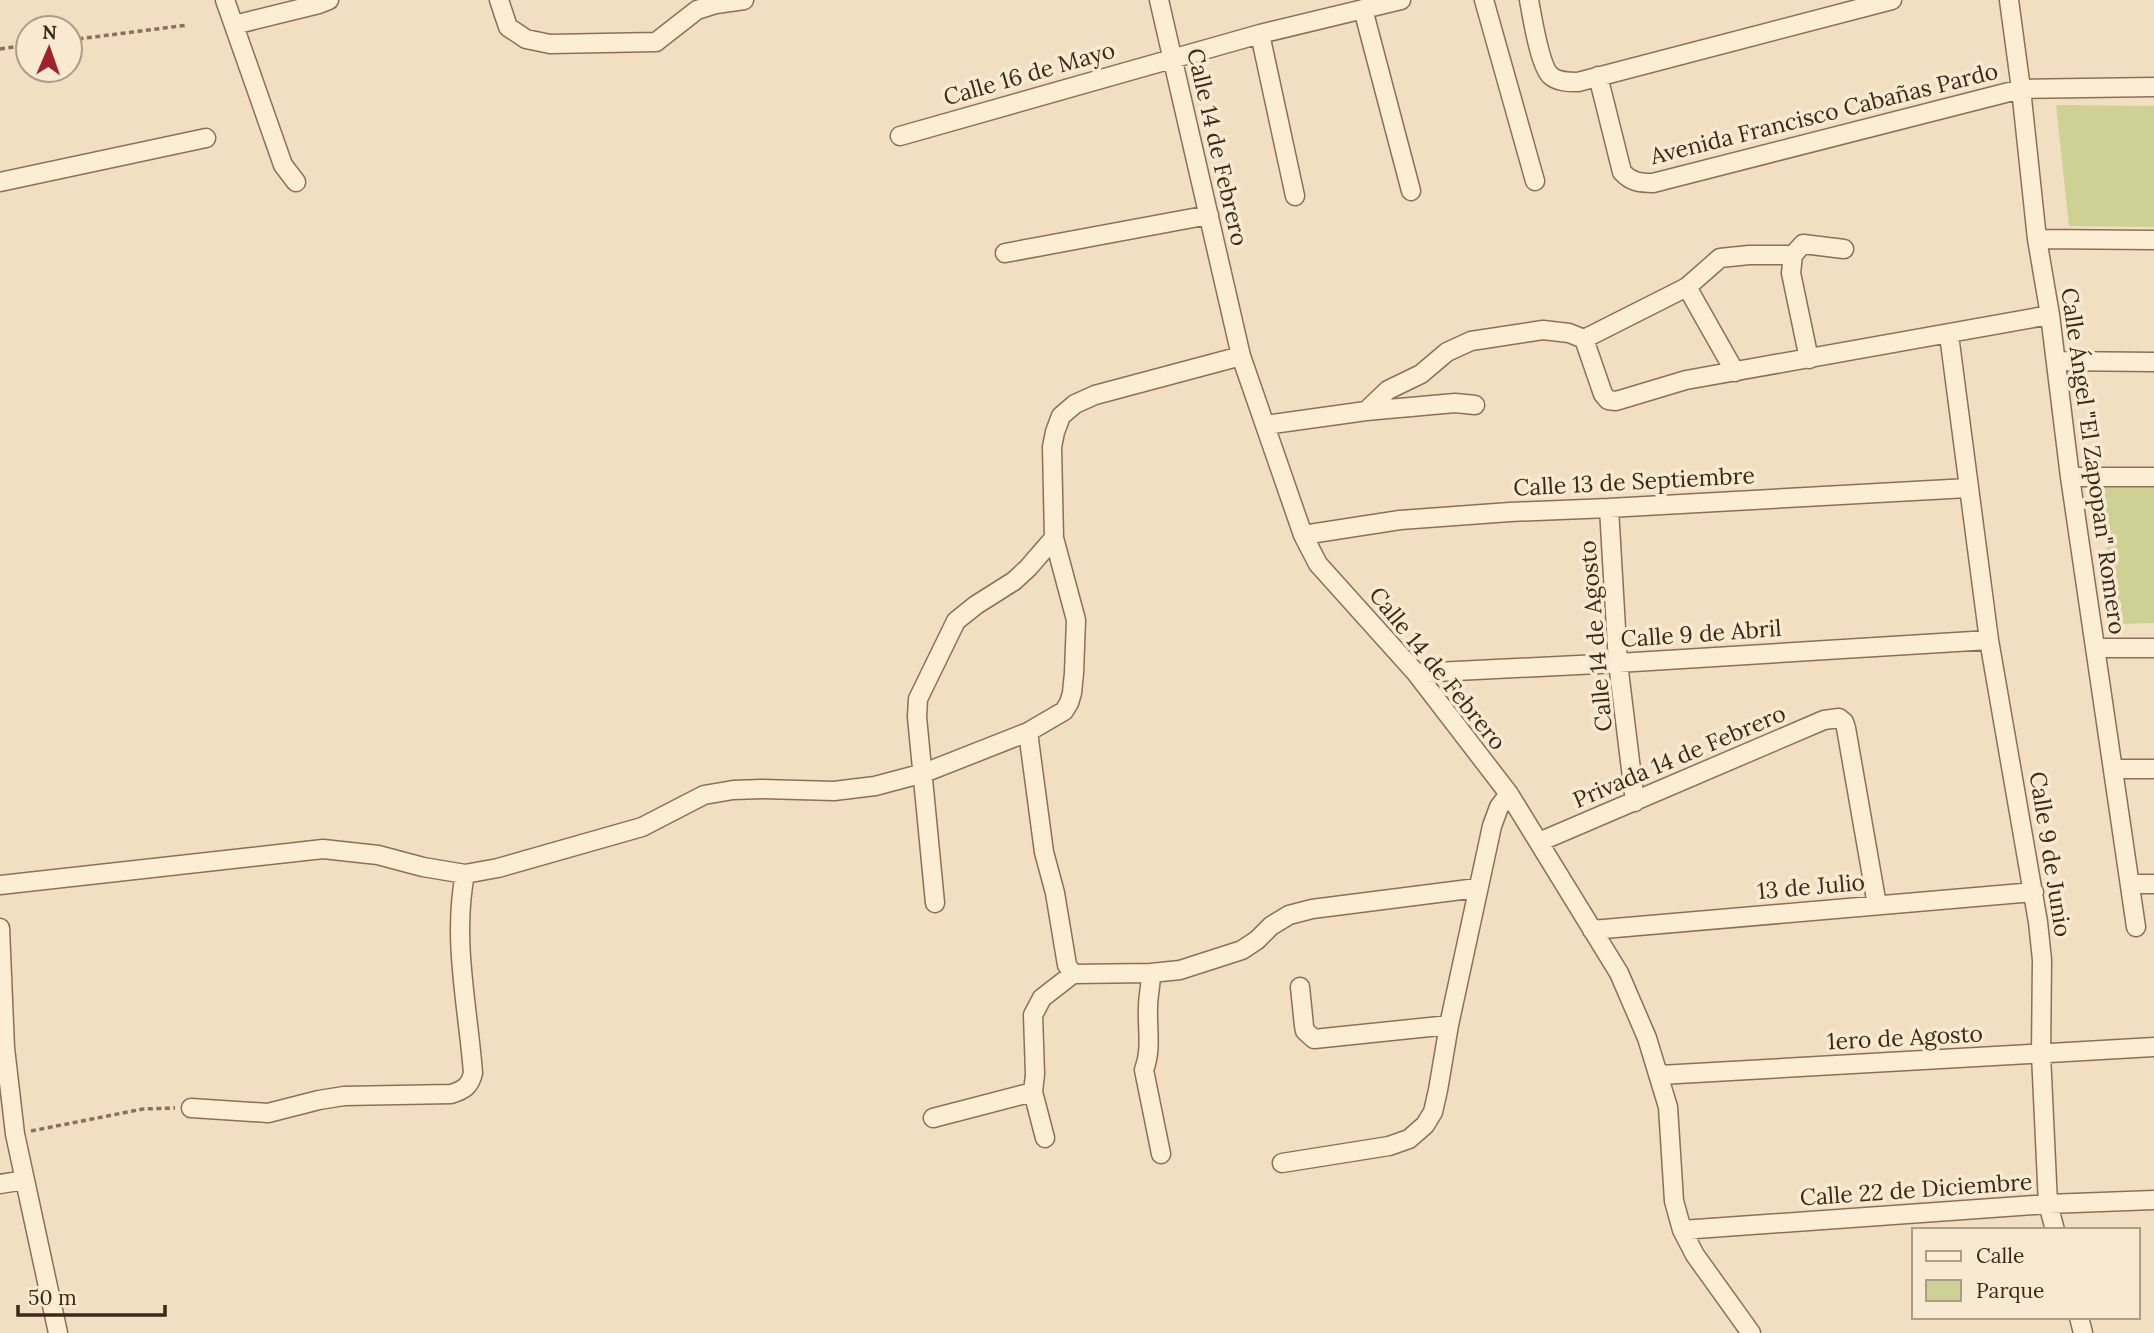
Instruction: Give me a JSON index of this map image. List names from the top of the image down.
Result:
{
  "streets": {
    "street": [
      "Calle 16 de Mayo",
      "Avenida Francisco Cabañas Pardo",
      "Calle 14 de Febrero",
      "Calle Ángel \"El Zapopan\" Romero",
      "Calle 13 de Septiembre",
      "Calle 9 de Abril",
      "Calle 14 de Agosto",
      "Privada 14 de Febrero",
      "Calle 9 de Junio",
      "13 de Julio",
      "1ero de Agosto",
      "Calle 22 de Diciembre"
    ]
  },
  "crossings": [
    ["Calle 16 de Mayo", "Calle 14 de Febrero"],
    ["Avenida Francisco Cabañas Pardo", "Calle Ángel \"El Zapopan\" Romero"],
    ["Calle 14 de Febrero", "Calle 13 de Septiembre"],
    ["Calle 14 de Febrero", "Calle 9 de Abril"],
    ["Calle 14 de Febrero", "Privada 14 de Febrero"],
    ["Calle 14 de Febrero", "13 de Julio"],
    ["Calle 14 de Febrero", "1ero de Agosto"],
    ["Calle 14 de Febrero", "Calle 22 de Diciembre"],
    ["Calle 13 de Septiembre", "Calle 14 de Agosto"],
    ["Calle 13 de Septiembre", "Calle 9 de Junio"],
    ["Calle 9 de Abril", "Calle 14 de Agosto"],
    ["Calle 9 de Abril", "Calle 9 de Junio"],
    ["Calle 14 de Agosto", "Privada 14 de Febrero"],
    ["Privada 14 de Febrero", "13 de Julio"],
    ["Calle 9 de Junio", "13 de Julio"],
    ["Calle 9 de Junio", "1ero de Agosto"],
    ["Calle 9 de Junio", "Calle 22 de Diciembre"]
  ],
  "legend": ["Calle", "Parque"],
  "scale_bar": "50 m",
  "north": "top"
}
